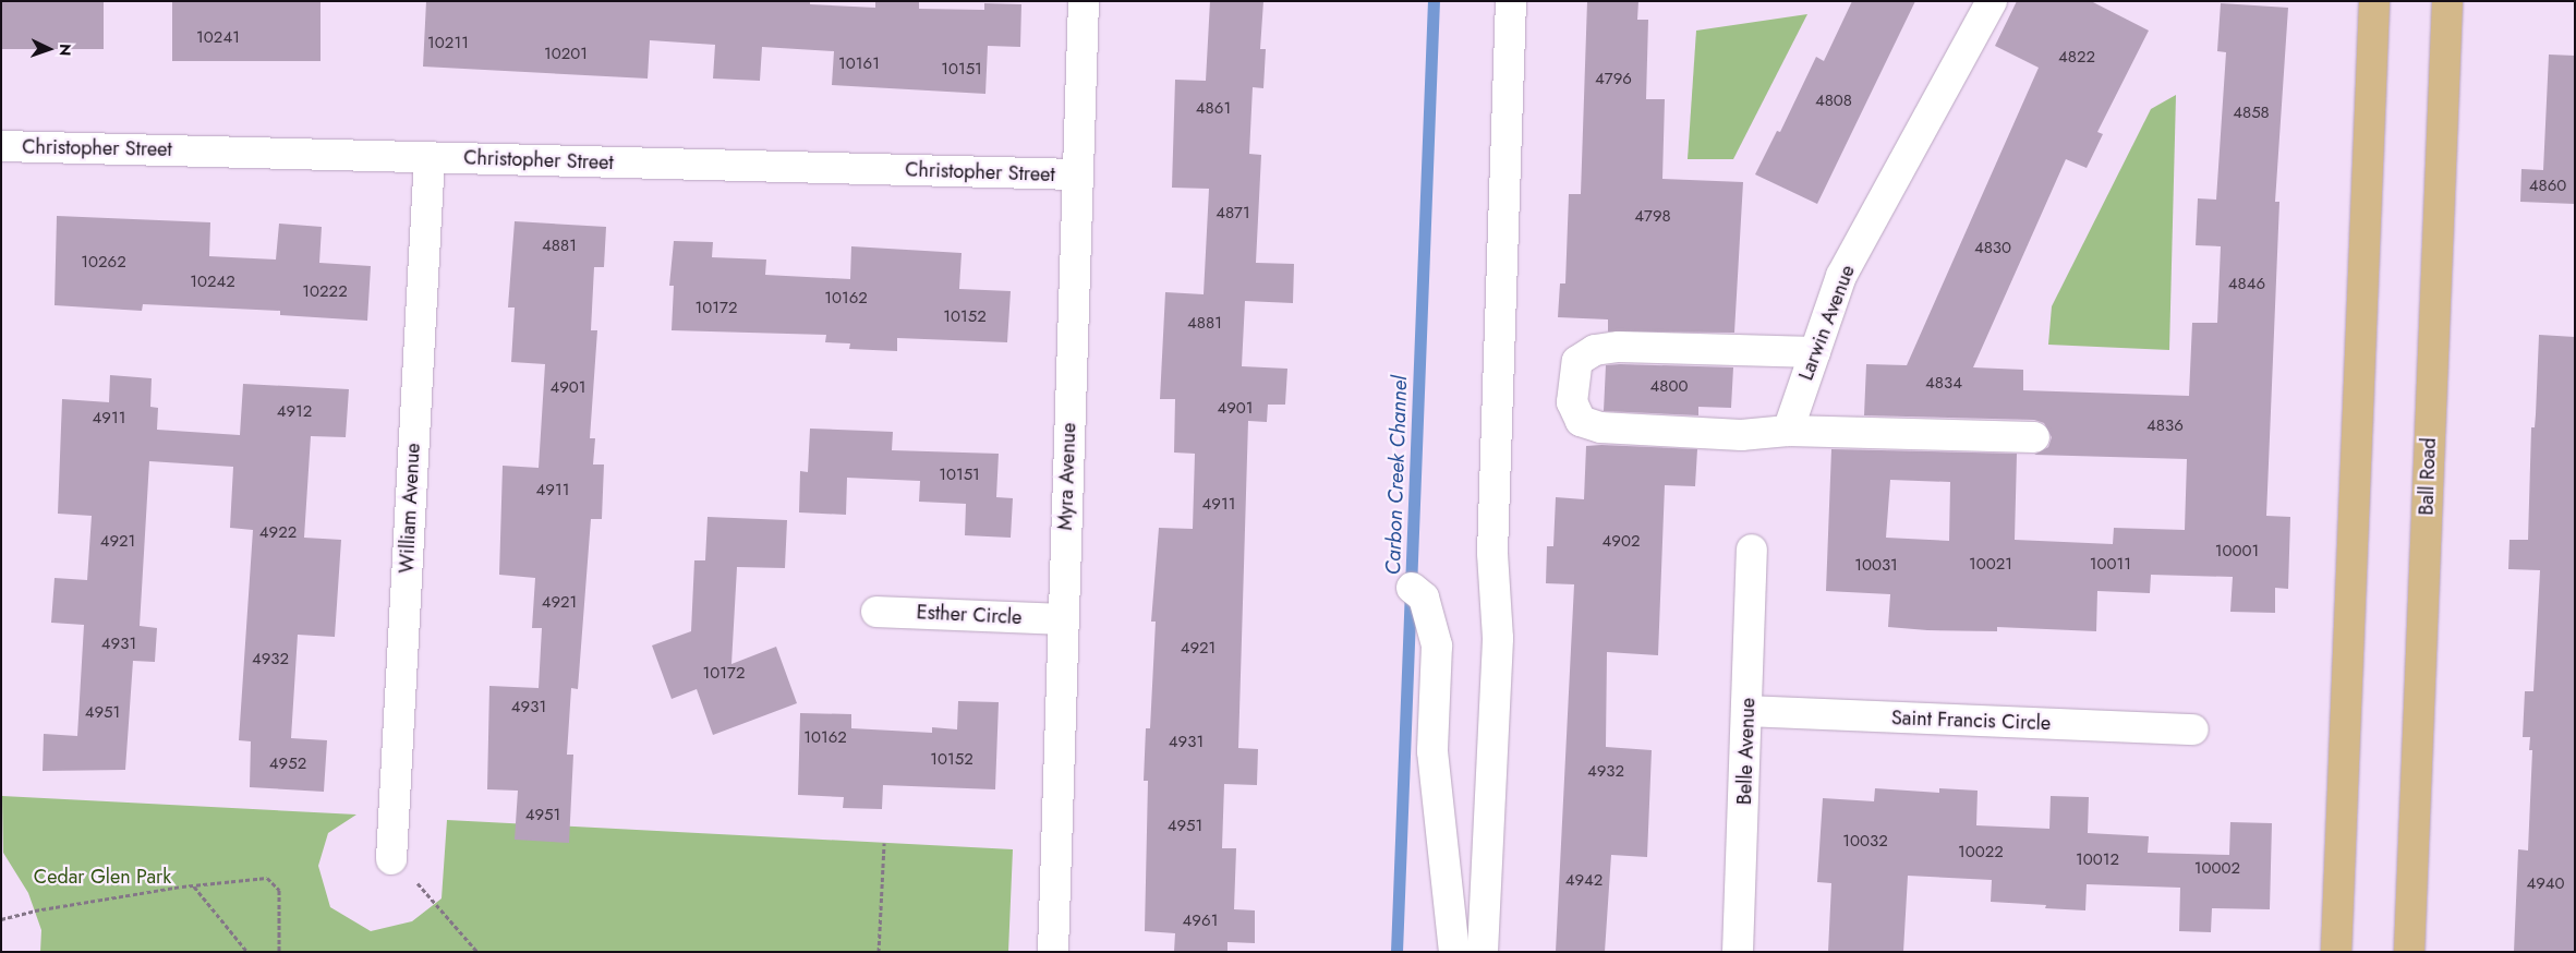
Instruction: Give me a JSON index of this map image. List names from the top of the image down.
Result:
{
  "streets": {
    "main road": ["Ball Road"],
    "street": [
      "Christopher Street",
      "Larwin Avenue",
      "Myra Avenue",
      "William Avenue",
      "Esther Circle",
      "Saint Francis Circle",
      "Belle Avenue"
    ]
  },
  "crossings": [
    ["Christopher Street", "Myra Avenue"],
    ["Christopher Street", "William Avenue"],
    ["Myra Avenue", "Esther Circle"],
    ["Saint Francis Circle", "Belle Avenue"]
  ],
  "water": ["Carbon Creek Channel"],
  "parks": ["Cedar Glen Park"],
  "house_numbers": [
    "10241",
    "10211",
    "10201",
    "4822",
    "10161",
    "10151",
    "4796",
    "4808",
    "4861",
    "4858",
    "4860",
    "4871",
    "4798",
    "4881",
    "4830",
    "10262",
    "10242",
    "4846",
    "10222",
    "10162",
    "10172",
    "10152",
    "4881",
    "4834",
    "4800",
    "4901",
    "4901",
    "4912",
    "4911",
    "4836",
    "10151",
    "4911",
    "4911",
    "4922",
    "4921",
    "4902",
    "10001",
    "10021",
    "10011",
    "10031",
    "4921",
    "4931",
    "4921",
    "4932",
    "10172",
    "4931",
    "4951",
    "10162",
    "4931",
    "10152",
    "4952",
    "4932",
    "4951",
    "4951",
    "10032",
    "10022",
    "10012",
    "10002",
    "4942",
    "4940",
    "4961"
  ],
  "north": "right"
}
